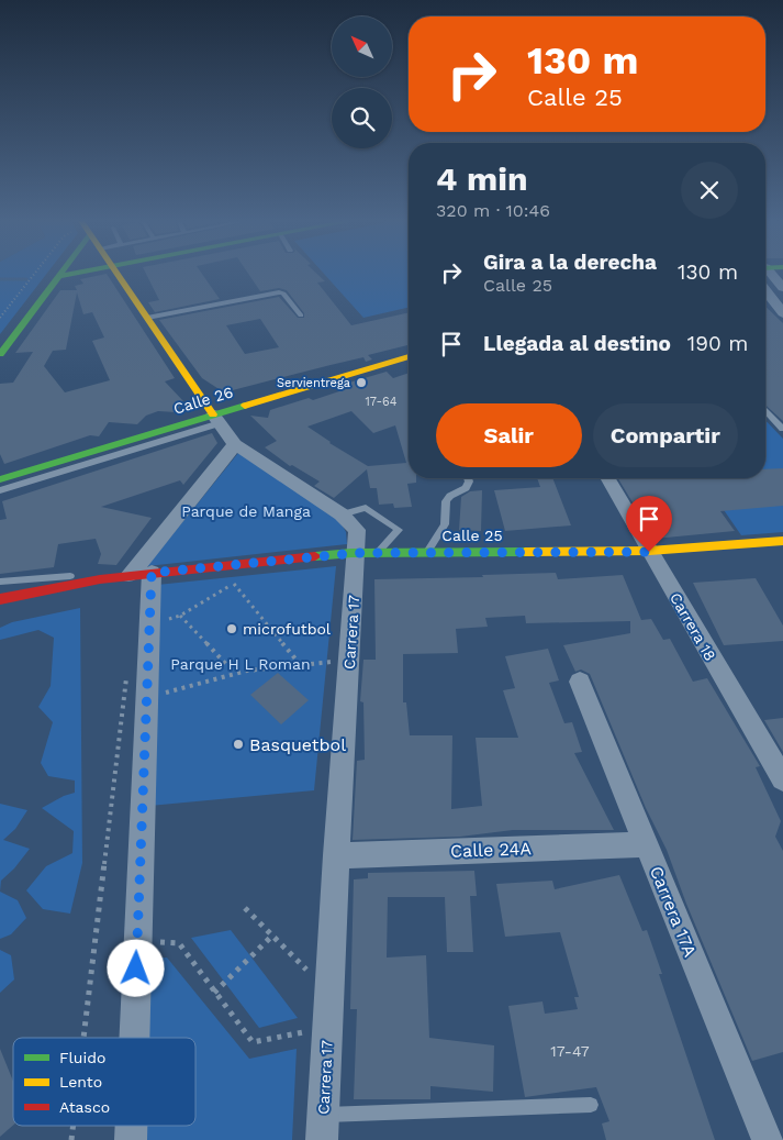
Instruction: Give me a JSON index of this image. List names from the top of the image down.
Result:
{
  "streets": {
    "main road": ["Calle 26", "Calle 25", "Carrera 17"],
    "street": ["Carrera 18", "Calle 24A", "Carrera 17A"]
  },
  "crossings": [
    ["Calle 26", "Carrera 17"],
    ["Calle 25", "Carrera 18"],
    ["Calle 25", "Carrera 17"],
    ["Carrera 17", "Calle 24A"],
    ["Calle 24A", "Carrera 17A"]
  ],
  "parks": ["Parque de Manga", "Parque H L Roman"],
  "places": ["Servientrega", "microfutbol", "Basquetbol"],
  "house_numbers": ["17-64", "17-47"],
  "legend": ["Fluido", "Lento", "Atasco"],
  "north": "top left",
  "page": {
    "turn": ["130 m", "Calle 25"],
    "heading": ["4 min", "320 m · 10:46"],
    "list": [
      {
        "name": "Gira a la derecha",
        "note": "Calle 25",
        "value": "130 m"
      },
      {
        "name": "Llegada al destino",
        "value": "190 m"
      }
    ],
    "buttons": ["Salir", "Compartir"]
  }
}
